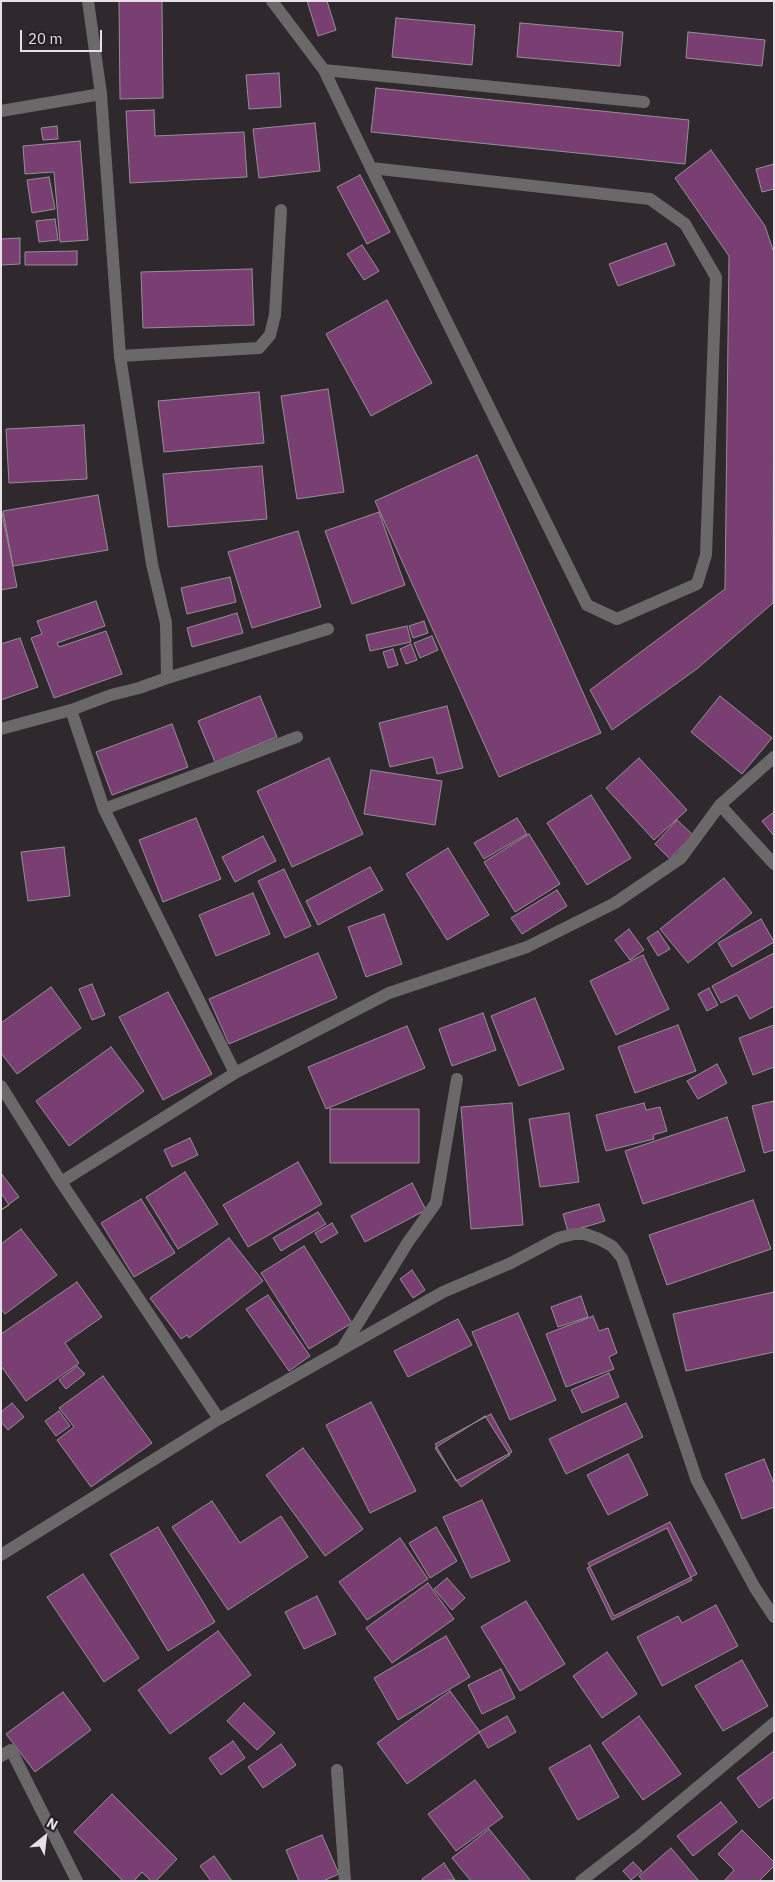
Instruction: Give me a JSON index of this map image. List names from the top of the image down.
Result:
{
  "scale_bar": "20 m",
  "north": "top right"
}
